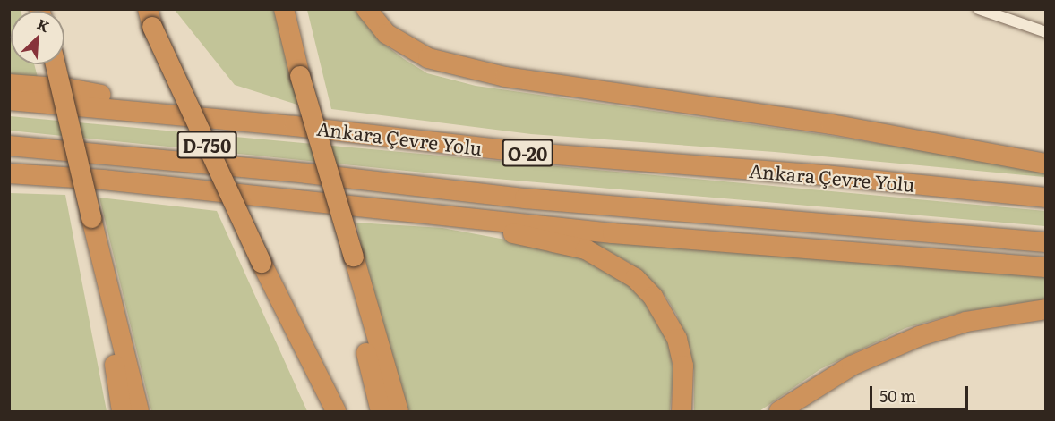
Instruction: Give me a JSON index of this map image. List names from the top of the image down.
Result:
{
  "streets": {
    "highway": ["Ankara Çevre Yolu", "D-750", "O-20"]
  },
  "scale_bar": "50 m",
  "north": "top right"
}
